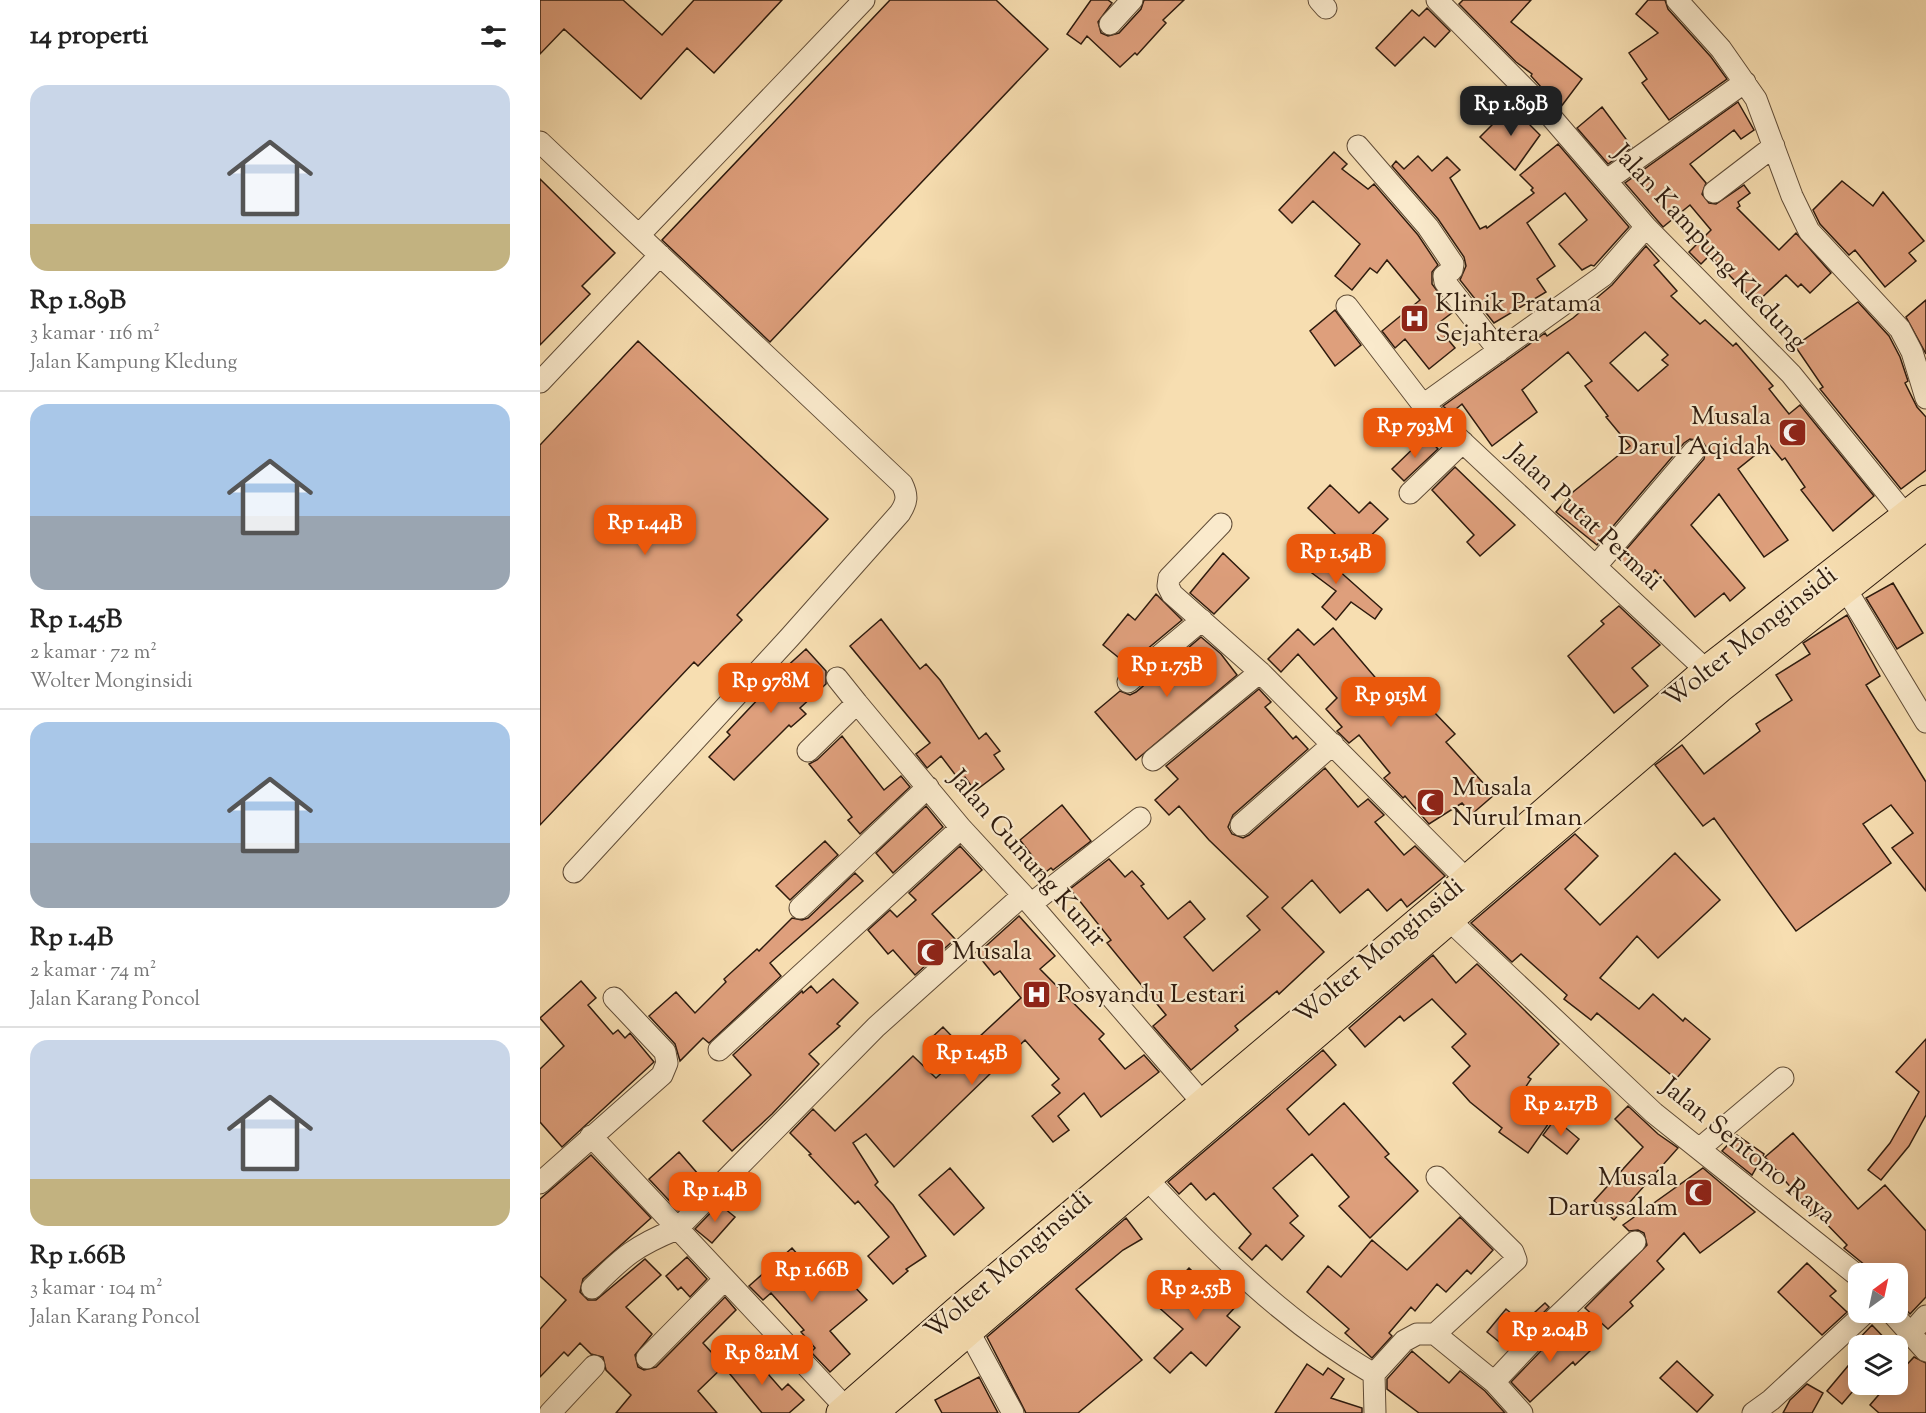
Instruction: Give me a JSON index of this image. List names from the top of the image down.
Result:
{
  "streets": {
    "main road": ["Wolter Monginsidi"],
    "street": [
      "Jalan Kampung Kledung",
      "Jalan Putat Permai",
      "Jalan Gunung Kunir",
      "Jalan Sentono Raya"
    ]
  },
  "crossings": [
    ["Jalan Kampung Kledung", "Wolter Monginsidi"],
    ["Jalan Putat Permai", "Wolter Monginsidi"],
    ["Wolter Monginsidi", "Jalan Gunung Kunir"],
    ["Wolter Monginsidi", "Jalan Sentono Raya"]
  ],
  "places": {
    "hospital": ["Klinik Pratama Sejahtera", "Posyandu Lestari"],
    "mosque": [
      "Musala Darul Aqidah",
      "Musala Nurul Iman",
      "Musala",
      "Musala Darussalam"
    ]
  },
  "north": "top right",
  "page": {
    "heading": "14 properti",
    "list": [
      {
        "name": "Rp 1.89B",
        "note": "3 kamar · 116 m² · Jalan Kampung Kledung"
      },
      {
        "name": "Rp 1.45B",
        "note": "2 kamar · 72 m² · Wolter Monginsidi"
      },
      {
        "name": "Rp 1.4B",
        "note": "2 kamar · 74 m² · Jalan Karang Poncol"
      },
      {
        "name": "Rp 1.66B",
        "note": "3 kamar · 104 m² · Jalan Karang Poncol"
      }
    ],
    "price": [
      "Rp 1.89B",
      "Rp 793M",
      "Rp 1.44B",
      "Rp 1.54B",
      "Rp 1.75B",
      "Rp 978M",
      "Rp 915M",
      "Rp 1.45B",
      "Rp 2.17B",
      "Rp 1.4B",
      "Rp 1.66B",
      "Rp 2.55B",
      "Rp 2.04B",
      "Rp 821M"
    ]
  }
}
